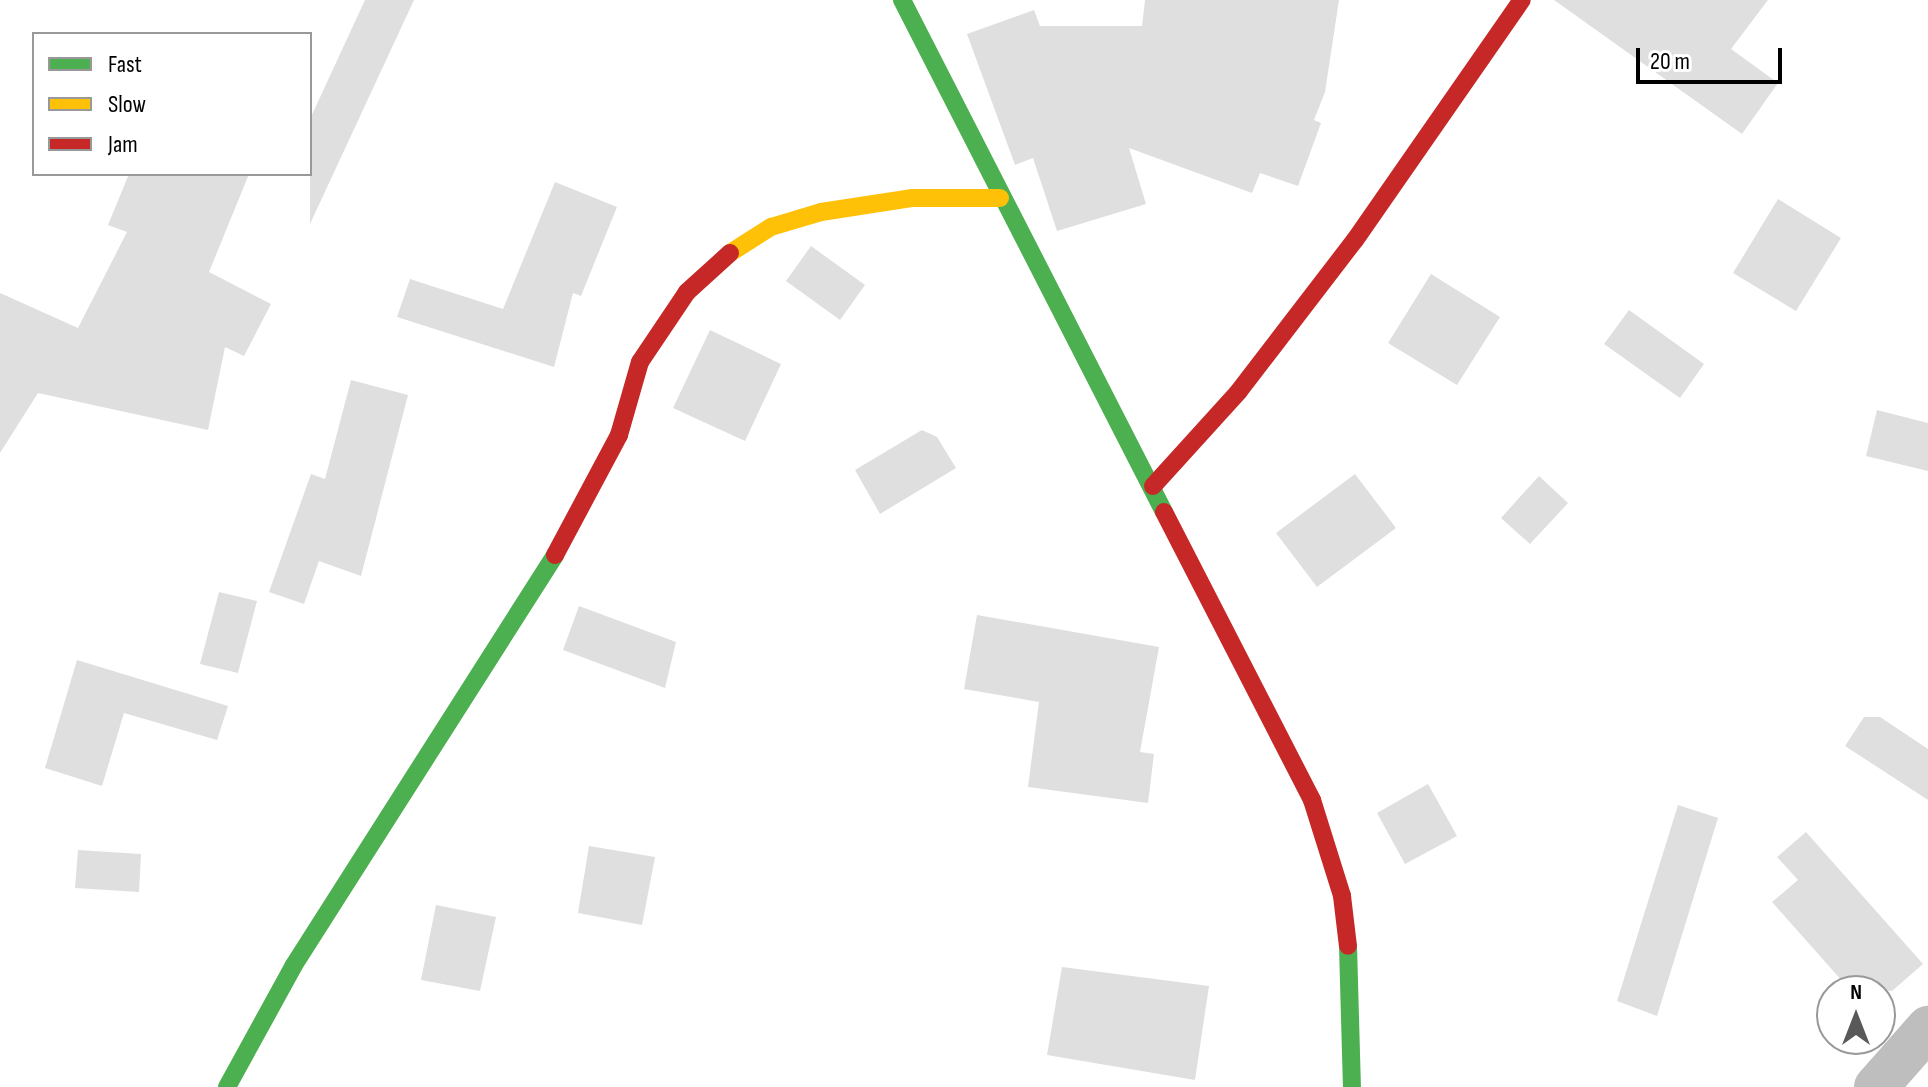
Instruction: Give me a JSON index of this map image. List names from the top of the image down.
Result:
{
  "legend": ["Fast", "Slow", "Jam"],
  "scale_bar": "20 m",
  "north": "top"
}
